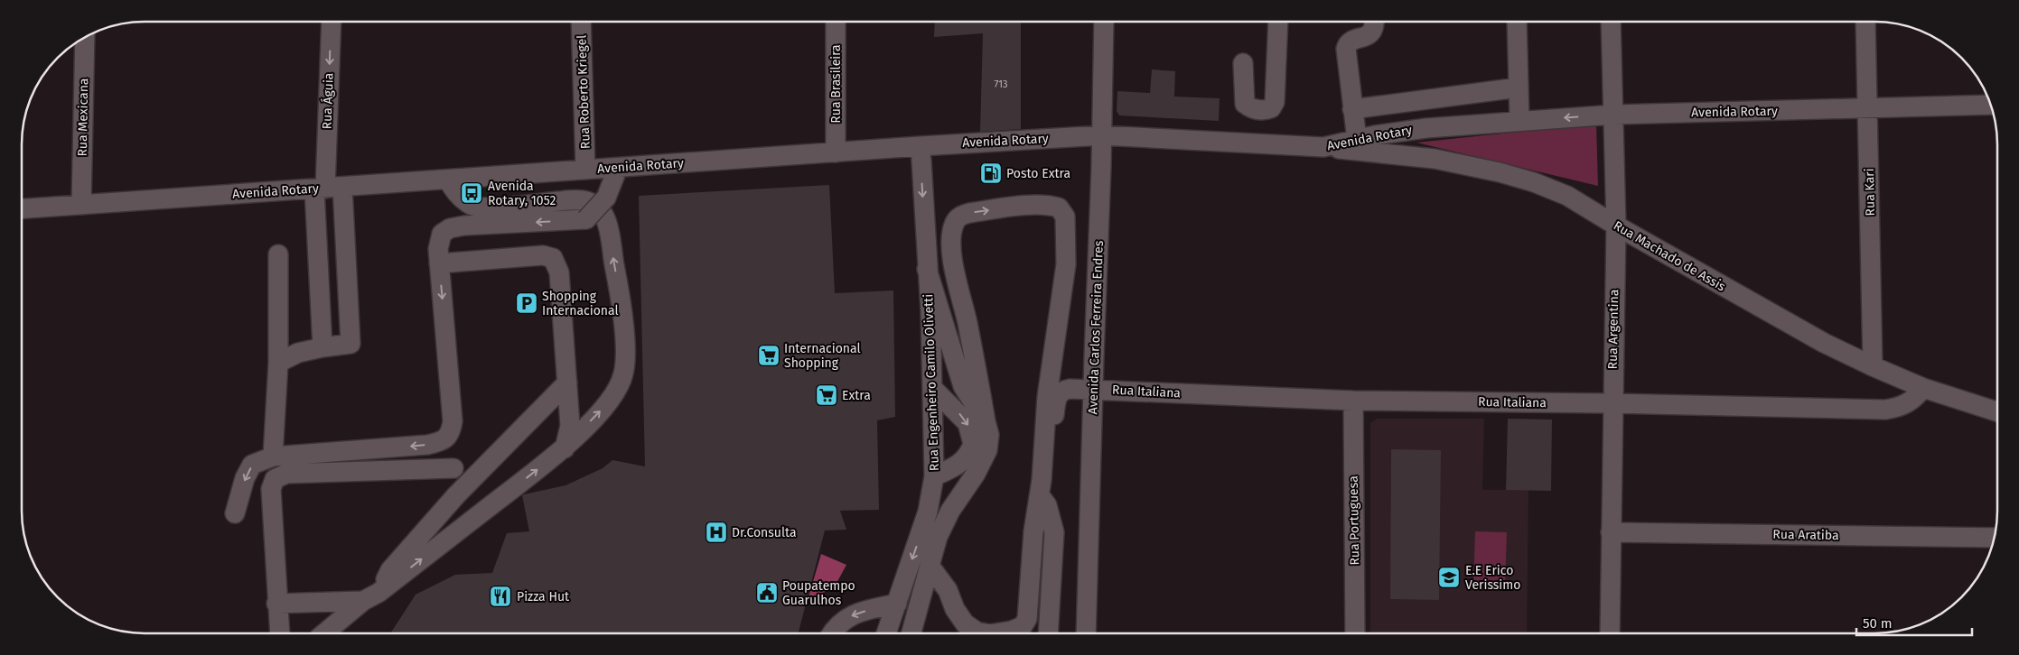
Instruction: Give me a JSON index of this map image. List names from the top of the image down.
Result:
{
  "streets": {
    "street": [
      "Rua Brasileira",
      "Rua Roberto Kriegel",
      "Rua Águia",
      "Avenida Rotary",
      "Rua Mexicana",
      "Rua Kari",
      "Rua Machado de Assis",
      "Avenida Carlos Ferreira Endres",
      "Rua Argentina",
      "Rua Engenheiro Camilo Olivetti",
      "Rua Italiana",
      "Rua Portuguesa",
      "Rua Aratiba"
    ]
  },
  "crossings": [
    ["Rua Brasileira", "Avenida Rotary"],
    ["Rua Roberto Kriegel", "Avenida Rotary"],
    ["Rua Águia", "Avenida Rotary"],
    ["Avenida Rotary", "Rua Mexicana"],
    ["Avenida Rotary", "Rua Kari"],
    ["Avenida Rotary", "Rua Machado de Assis"],
    ["Avenida Rotary", "Avenida Carlos Ferreira Endres"],
    ["Avenida Rotary", "Rua Argentina"],
    ["Avenida Rotary", "Rua Engenheiro Camilo Olivetti"],
    ["Rua Kari", "Rua Machado de Assis"],
    ["Rua Machado de Assis", "Rua Argentina"],
    ["Rua Machado de Assis", "Rua Italiana"],
    ["Avenida Carlos Ferreira Endres", "Rua Italiana"],
    ["Rua Argentina", "Rua Italiana"],
    ["Rua Argentina", "Rua Aratiba"],
    ["Rua Italiana", "Rua Portuguesa"]
  ],
  "one_way": ["Rua Águia"],
  "places": {
    "fuel station": ["Posto Extra"],
    "bus stop": ["Avenida Rotary, 1052"],
    "parking": ["Shopping Internacional"],
    "supermarket": ["Internacional Shopping", "Extra"],
    "hospital": ["Dr.Consulta"],
    "school or university": ["E.E Erico Verissimo"],
    "public building": ["Poupatempo Guarulhos"],
    "restaurant": ["Pizza Hut"]
  },
  "house_numbers": ["713"],
  "scale_bar": "50 m"
}
